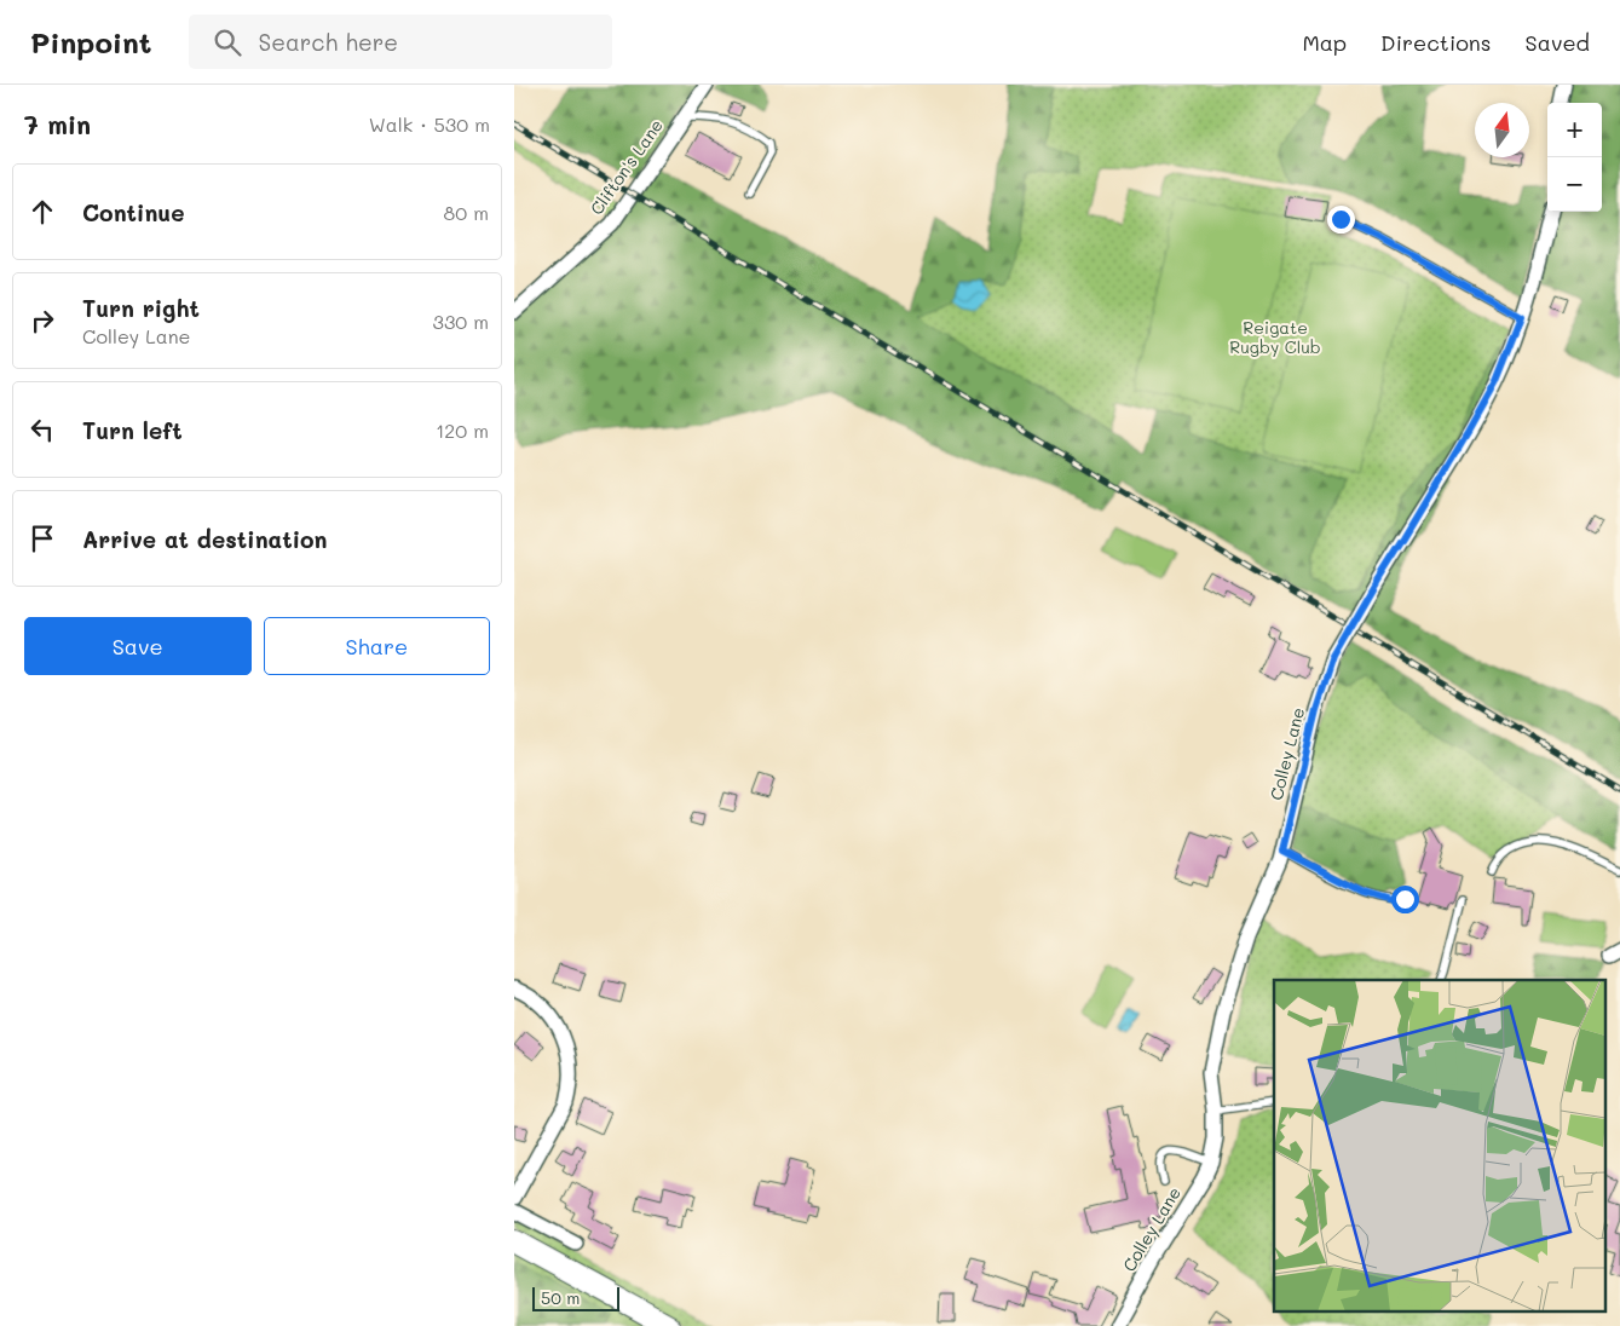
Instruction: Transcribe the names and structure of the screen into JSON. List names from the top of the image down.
{
  "streets": {
    "street": ["Clifton's Lane", "Colley Lane"]
  },
  "parks": ["Reigate Rugby Club"],
  "scale_bar": "50 m",
  "north": "top",
  "page": {
    "header": "Pinpoint",
    "search": "Search here",
    "nav": ["Map", "Directions", "Saved"],
    "heading": ["7 min", "Walk · 530 m"],
    "map_buttons": ["+", "−"],
    "list": [
      ["Continue", "80 m"],
      ["Turn right", "Colley Lane", "330 m"],
      ["Turn left", "120 m"],
      "Arrive at destination"
    ],
    "buttons": ["Save", "Share"],
    "scale": "50 m"
  }
}
